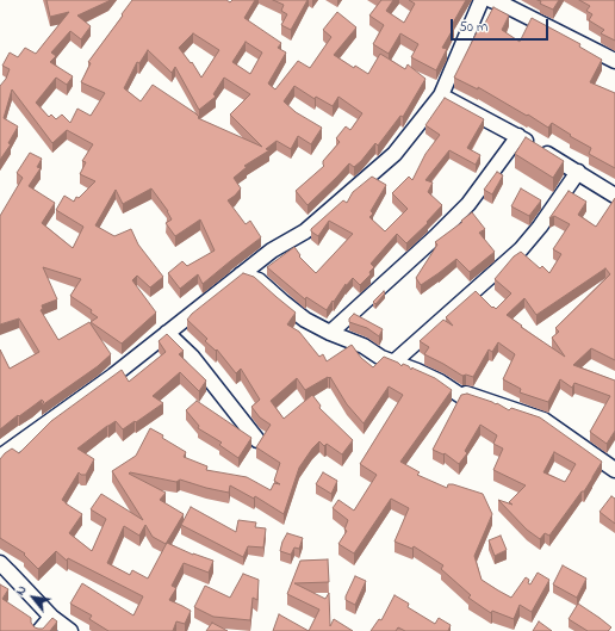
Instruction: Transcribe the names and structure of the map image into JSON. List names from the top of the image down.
{
  "scale_bar": "50 m",
  "north": "top left"
}
